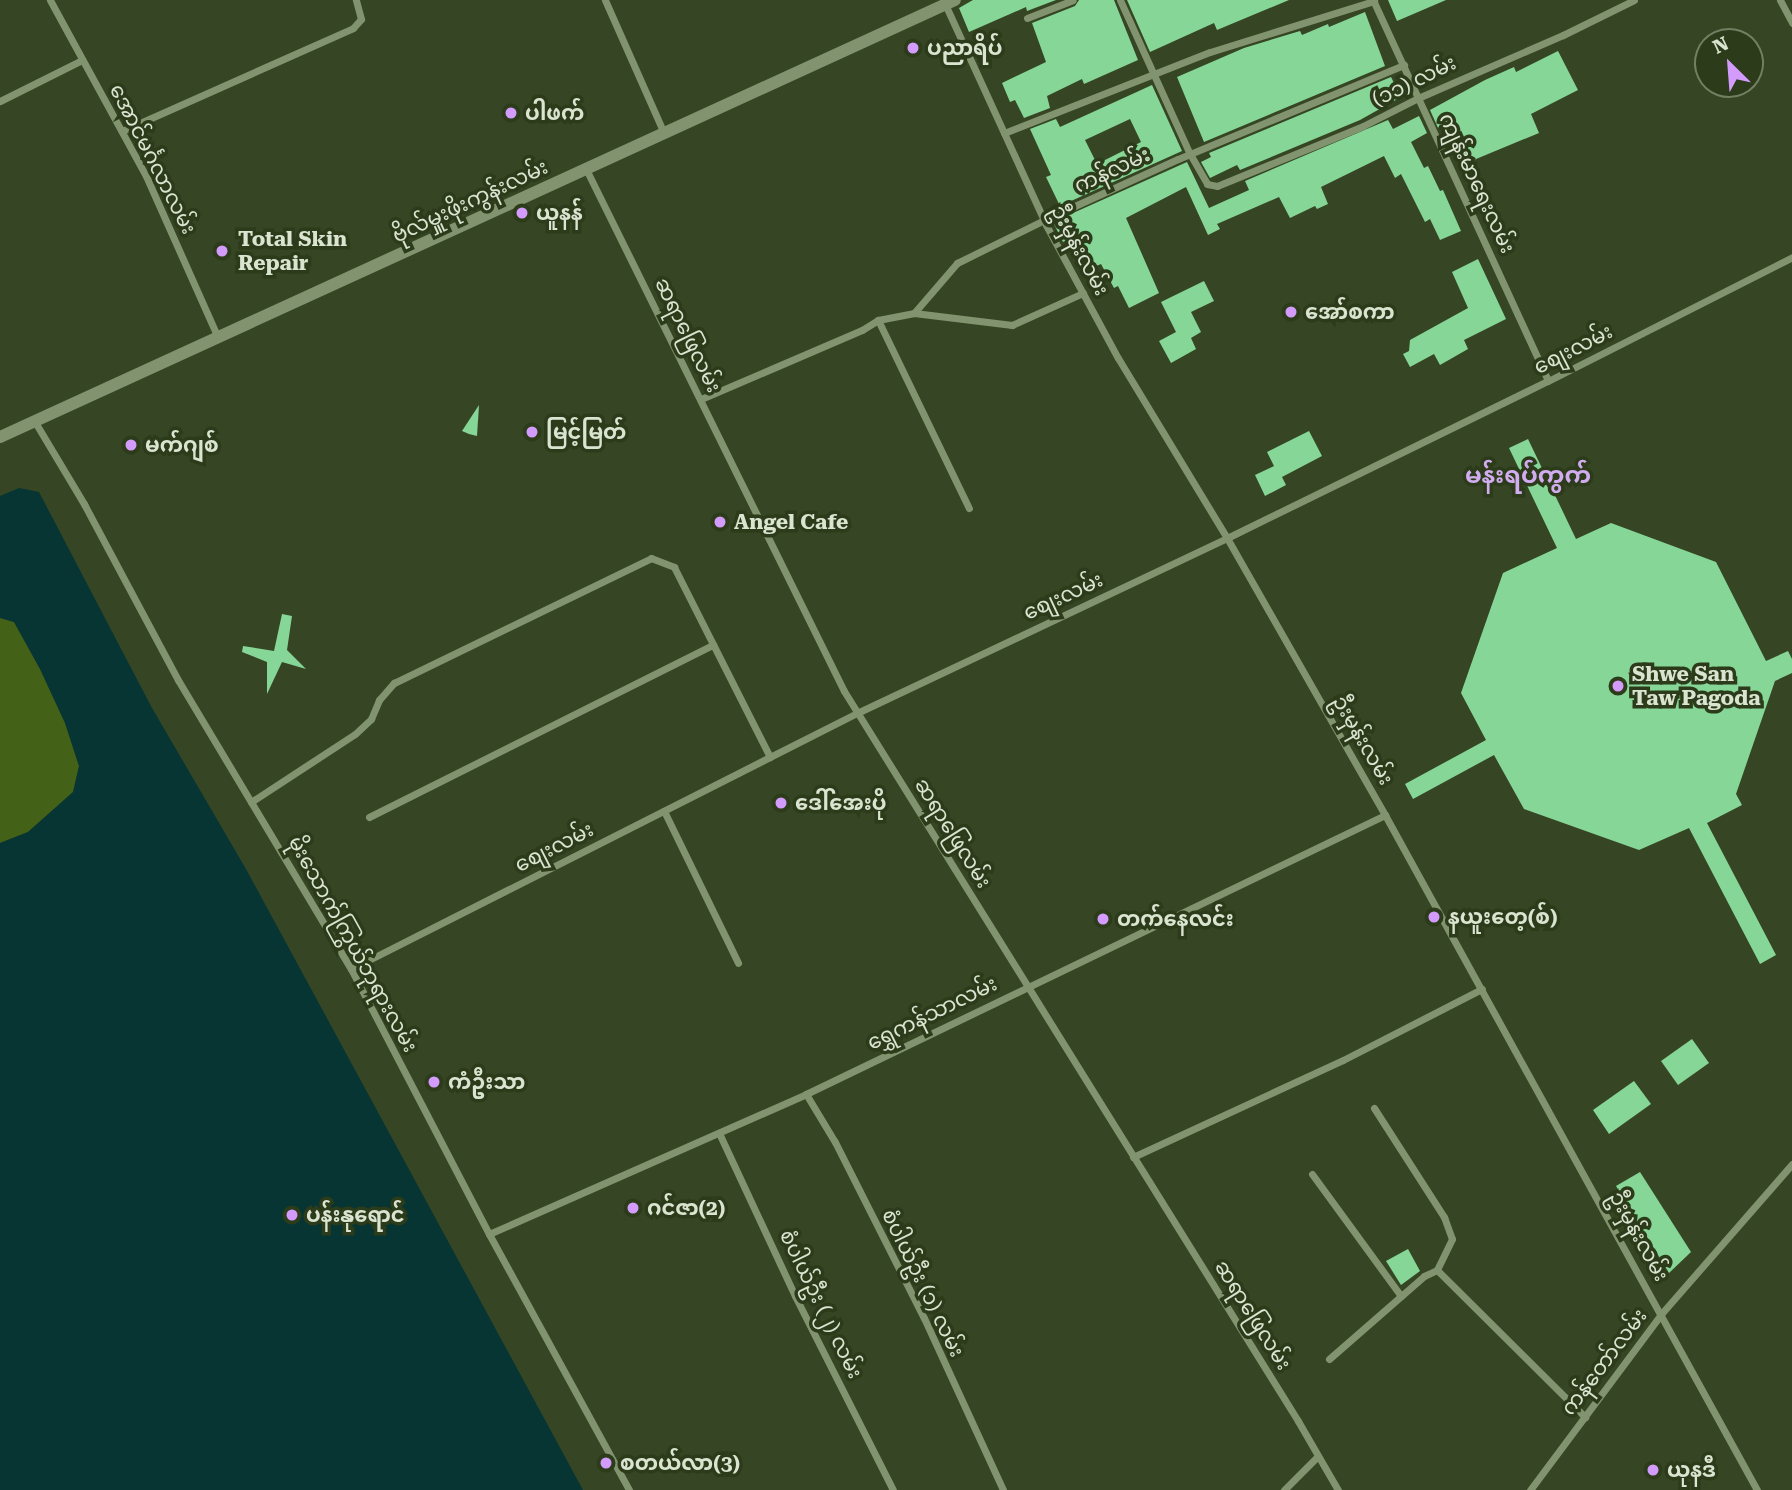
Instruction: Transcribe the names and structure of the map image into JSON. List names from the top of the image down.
{
  "streets": {
    "street": [
      "(၁၁) လမ်း",
      "အောင်မင်္ဂလာလမ်း",
      "ကန်လမ်း",
      "ကျန်းမာရေးလမ်း",
      "ဗိုလ်မှူးဖိုးကွန်းလမ်း",
      "ဦးမှန်းလမ်း",
      "ဆရာဖြေလမ်း",
      "စျေးလမ်း",
      "မိုးသောက်ကြွယ်ဘုရားလမ်း",
      "‌ရွှေကန်သာလမ်း",
      "စံပါယ်ဦး (၁) လမ်း",
      "စံပါယ်ဦး (၂) လမ်း",
      "ကန်တော်လမ်း"
    ]
  },
  "crossings": [
    ["(၁၁) လမ်း", "ကန်လမ်း"],
    ["(၁၁) လမ်း", "ကျန်းမာရေးလမ်း"],
    ["အောင်မင်္ဂလာလမ်း", "ဗိုလ်မှူးဖိုးကွန်းလမ်း"],
    ["ကန်လမ်း", "ကျန်းမာရေးလမ်း"],
    ["ကန်လမ်း", "ဦးမှန်းလမ်း"],
    ["ကျန်းမာရေးလမ်း", "စျေးလမ်း"],
    ["ဗိုလ်မှူးဖိုးကွန်းလမ်း", "ဦးမှန်းလမ်း"],
    ["ဗိုလ်မှူးဖိုးကွန်းလမ်း", "ဆရာဖြေလမ်း"],
    ["ဗိုလ်မှူးဖိုးကွန်းလမ်း", "မိုးသောက်ကြွယ်ဘုရားလမ်း"],
    ["ဦးမှန်းလမ်း", "စျေးလမ်း"],
    ["ဦးမှန်းလမ်း", "‌ရွှေကန်သာလမ်း"],
    ["ဦးမှန်းလမ်း", "ကန်တော်လမ်း"],
    ["ဆရာဖြေလမ်း", "စျေးလမ်း"],
    ["ဆရာဖြေလမ်း", "‌ရွှေကန်သာလမ်း"],
    ["စျေးလမ်း", "မိုးသောက်ကြွယ်ဘုရားလမ်း"],
    ["မိုးသောက်ကြွယ်ဘုရားလမ်း", "‌ရွှေကန်သာလမ်း"],
    ["‌ရွှေကန်သာလမ်း", "စံပါယ်ဦး (၁) လမ်း"],
    ["‌ရွှေကန်သာလမ်း", "စံပါယ်ဦး (၂) လမ်း"]
  ],
  "districts": ["မန်းရပ်ကွက်"],
  "places": [
    "ပညာရိပ်",
    "ပါဖက်",
    "ယူနန်",
    "Total Skin Repair",
    "အော်စကာ",
    "မြင့်မြတ်",
    "မက်ဂျစ်",
    "Angel Cafe",
    "Shwe San Taw Pagoda",
    "ဒေါ်အေးပို",
    "နယူးတေ့(စ်)",
    "တက်နေလင်း",
    "ကံဦးသာ",
    "ဂင်ဇာ(2)",
    "ပန်းနုရောင်",
    "စတယ်လာ(3)",
    "ယုနဒီ"
  ],
  "north": "top left"
}
